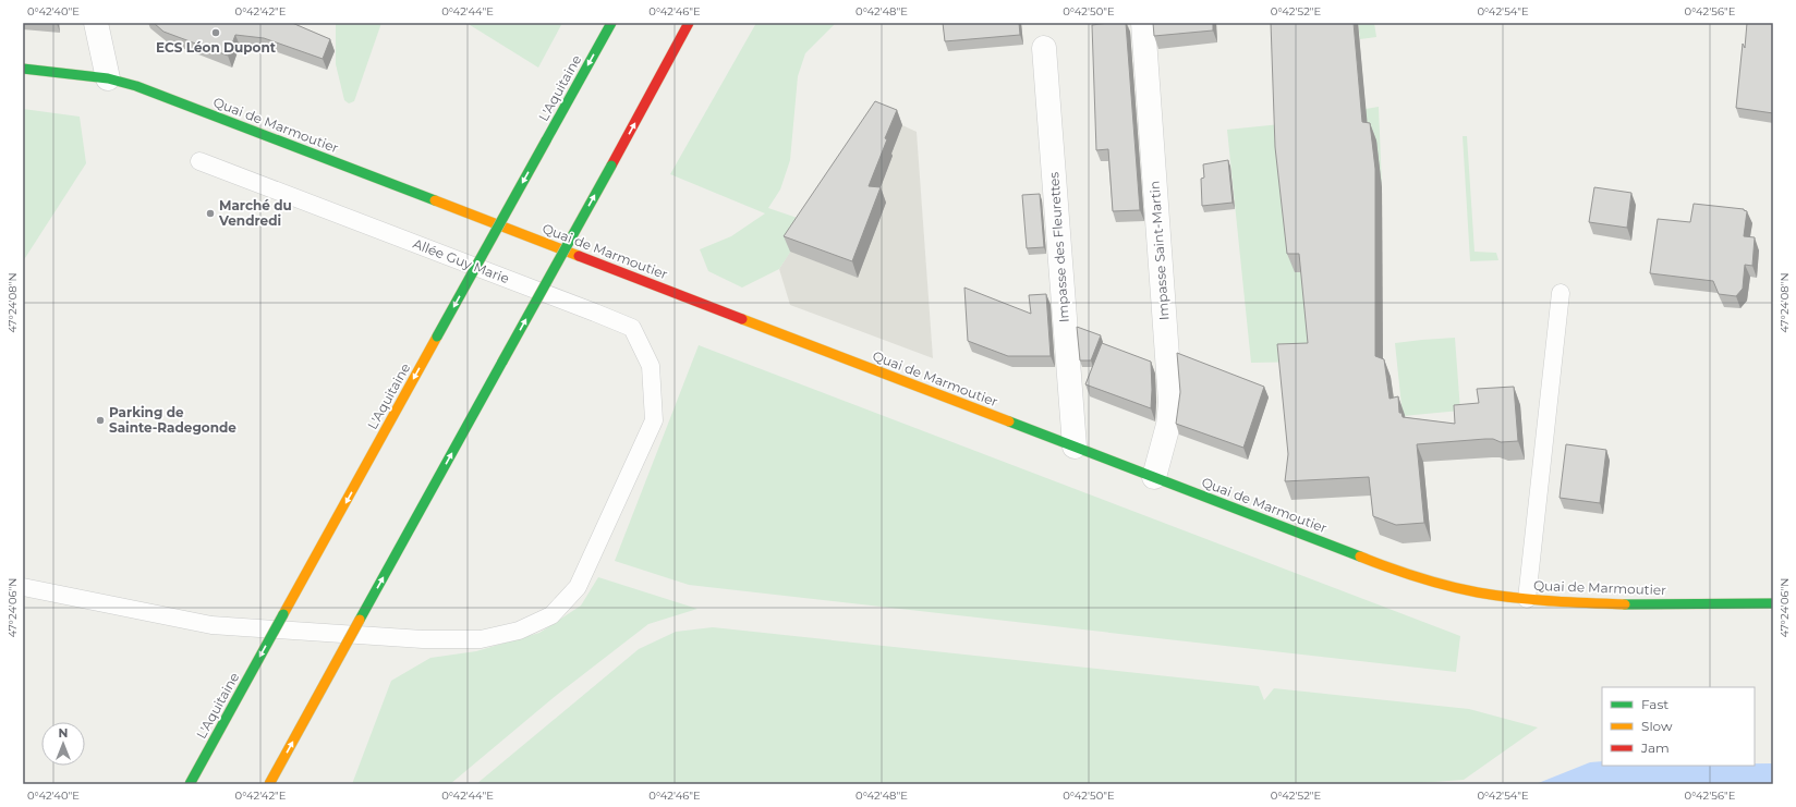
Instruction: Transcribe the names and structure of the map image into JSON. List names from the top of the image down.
{
  "streets": {
    "main road": ["L'Aquitaine", "Quai de Marmoutier"],
    "street": ["Impasse des Fleurettes", "Impasse Saint-Martin"],
    "lane": ["Allée Guy Marie"]
  },
  "crossings": [
    ["Quai de Marmoutier", "Impasse des Fleurettes"],
    ["Quai de Marmoutier", "Impasse Saint-Martin"]
  ],
  "places": ["ECS Léon Dupont", "Marché du Vendredi", "Parking de Sainte-Radegonde"],
  "legend": ["Fast", "Slow", "Jam"],
  "north": "top",
  "coordinates": [
    "0°42'40\"E",
    "0°42'42\"E",
    "0°42'44\"E",
    "0°42'46\"E",
    "0°42'48\"E",
    "0°42'50\"E",
    "0°42'52\"E",
    "0°42'54\"E",
    "0°42'56\"E",
    "47°24'08\"N",
    "47°24'06\"N"
  ]
}
